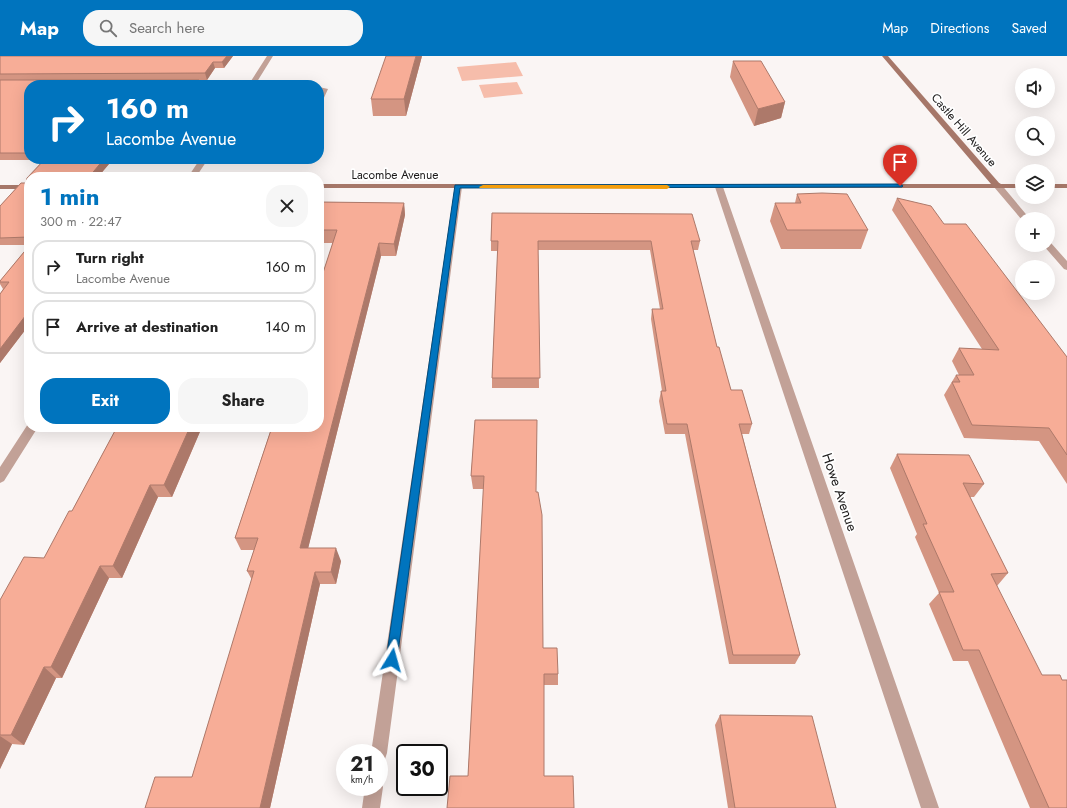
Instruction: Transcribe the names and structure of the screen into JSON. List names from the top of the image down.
{
  "streets": {
    "main road": ["Castle Hill Avenue", "Lacombe Avenue"],
    "street": ["Howe Avenue"]
  },
  "crossings": [
    ["Castle Hill Avenue", "Lacombe Avenue"],
    ["Lacombe Avenue", "Howe Avenue"]
  ],
  "page": {
    "header": "Map",
    "search": "Search here",
    "nav": ["Map", "Directions", "Saved"],
    "map_buttons": ["+", "−"],
    "turn": ["160 m", "Lacombe Avenue"],
    "heading": ["1 min", "300 m · 22:47"],
    "list": [
      {
        "name": "Turn right",
        "note": "Lacombe Avenue",
        "value": "160 m"
      },
      {
        "name": "Arrive at destination",
        "value": "140 m"
      }
    ],
    "buttons": ["Exit", "Share"],
    "speed": "21 km/h",
    "limit": "30"
  }
}
